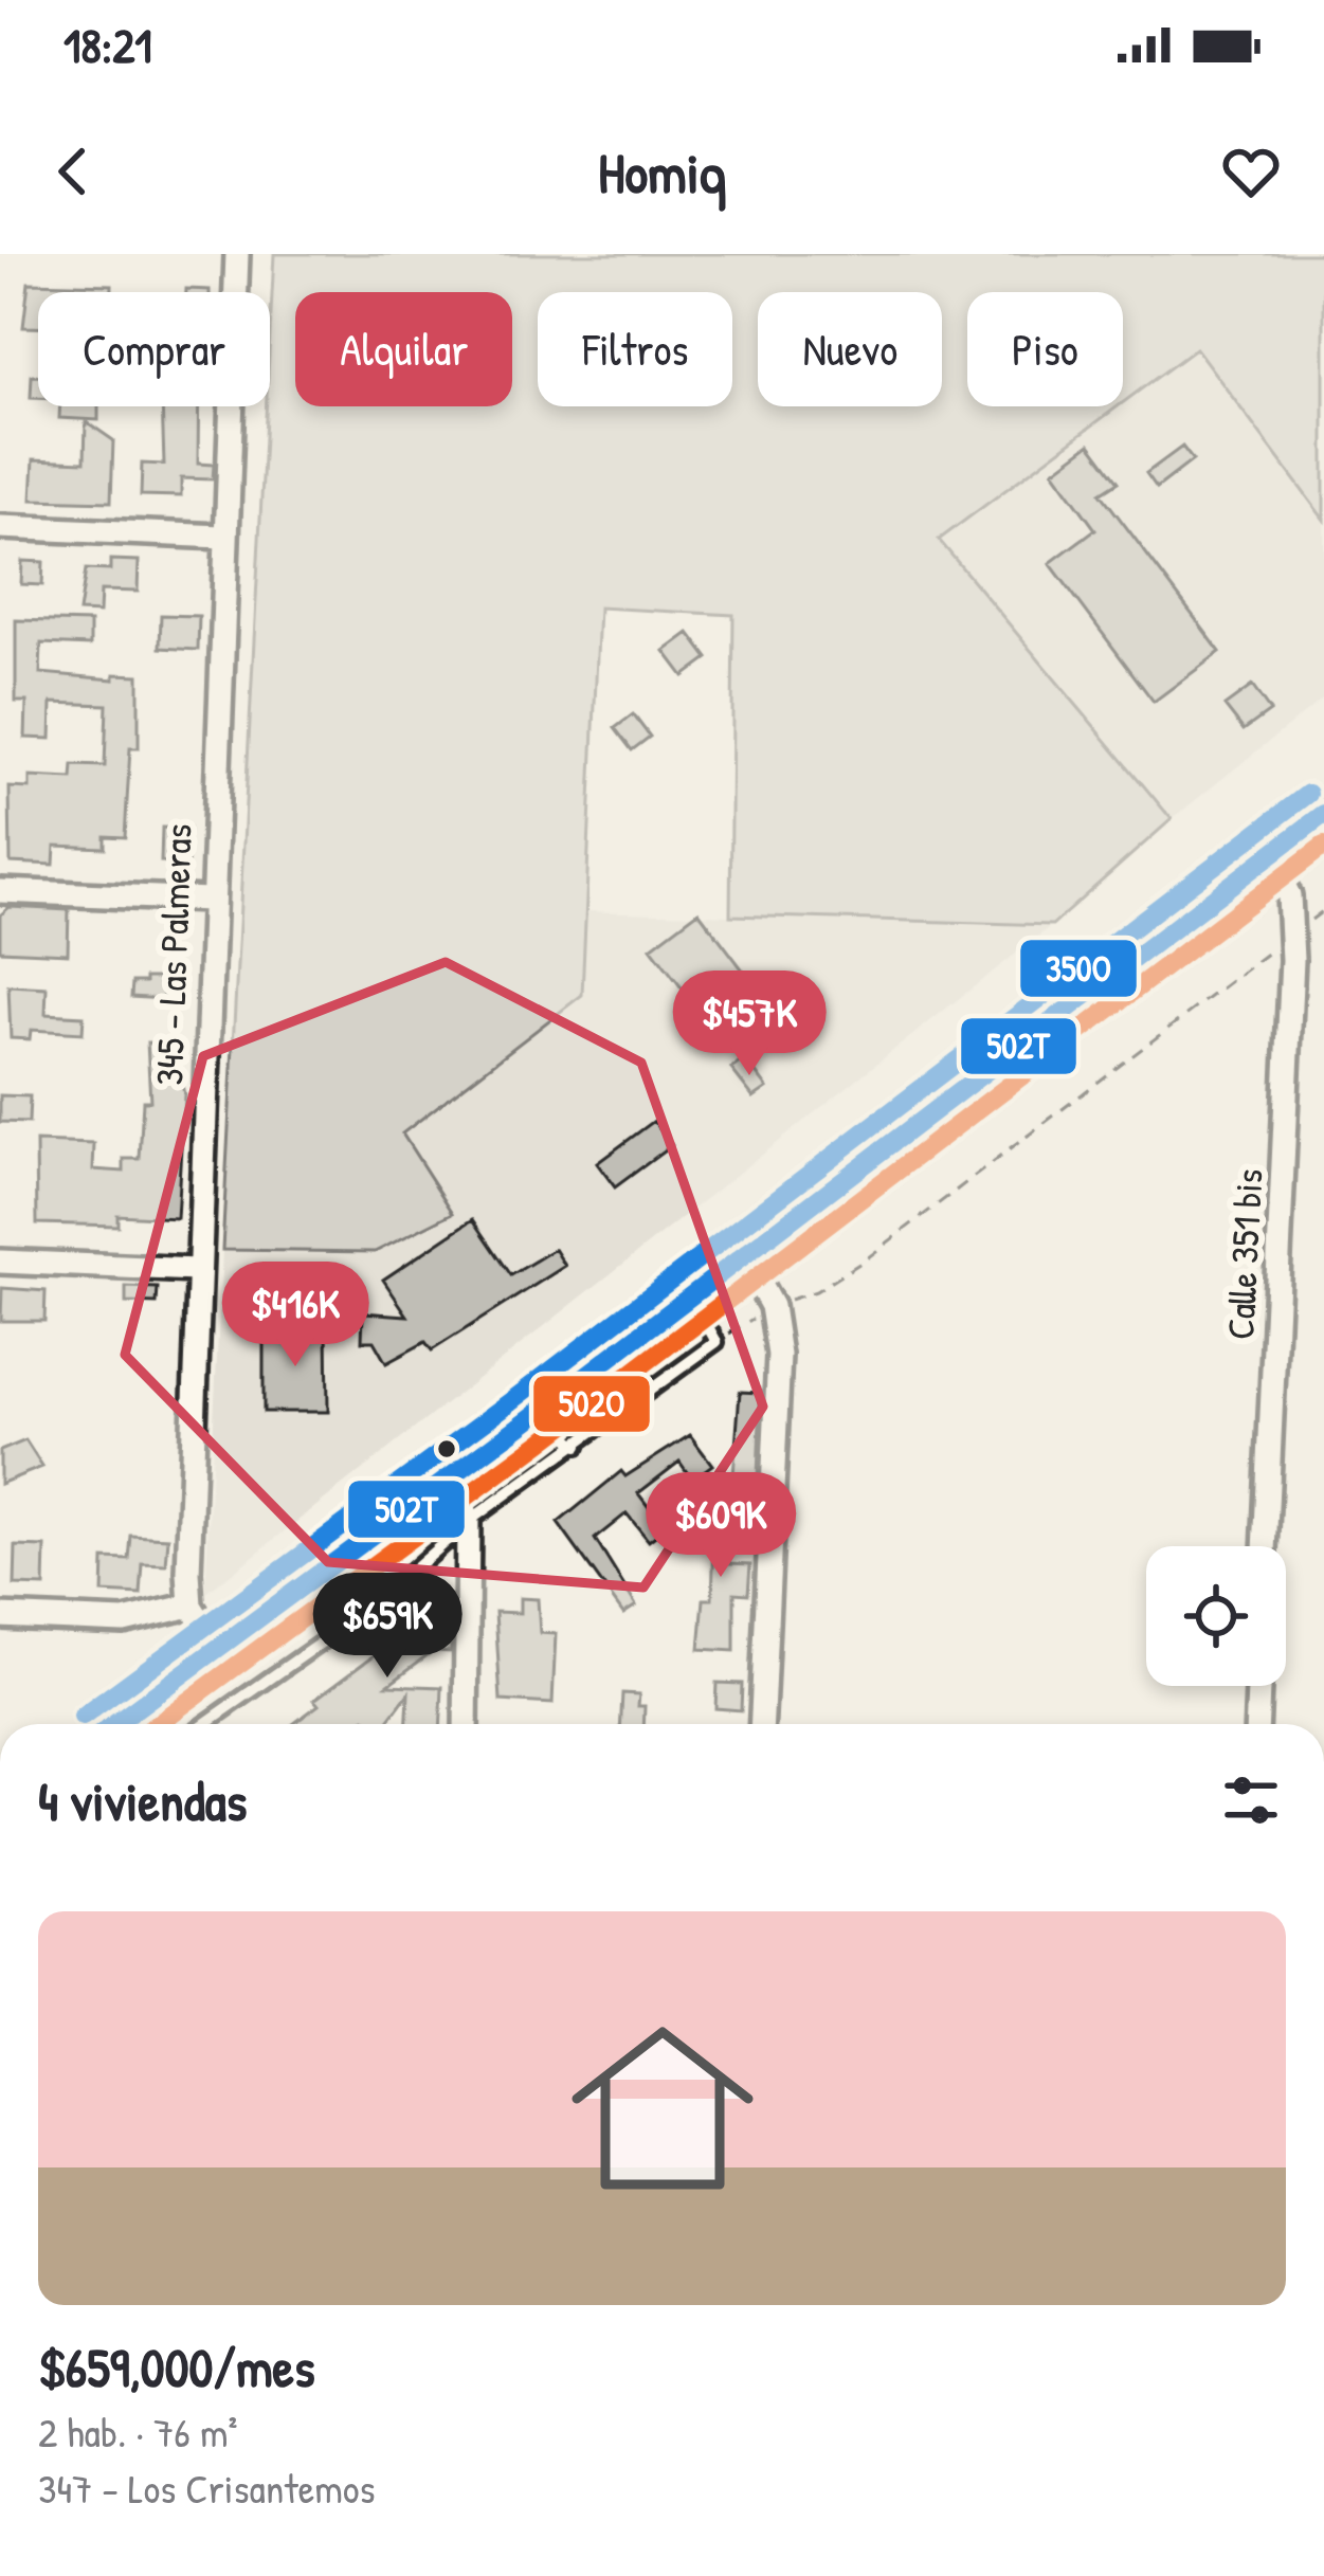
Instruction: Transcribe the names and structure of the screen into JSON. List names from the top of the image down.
{
  "streets": {
    "street": ["345 - Las Palmeras", "Calle 351 bis"]
  },
  "lines": ["transit line 350O", "transit line 502T", "transit line 502O"],
  "page": {
    "status": "18:21",
    "header": "Homiq",
    "chip": [
      "Comprar",
      "Alquilar",
      "Filtros",
      "Nuevo",
      "Piso"
    ],
    "price": [
      "$457K",
      "$416K",
      "$609K",
      "$659K"
    ],
    "heading": "4 viviendas",
    "list": [
      {
        "name": "$659,000/mes",
        "note": "2 hab. · 76 m² · 347 - Los Crisantemos"
      }
    ]
  }
}
